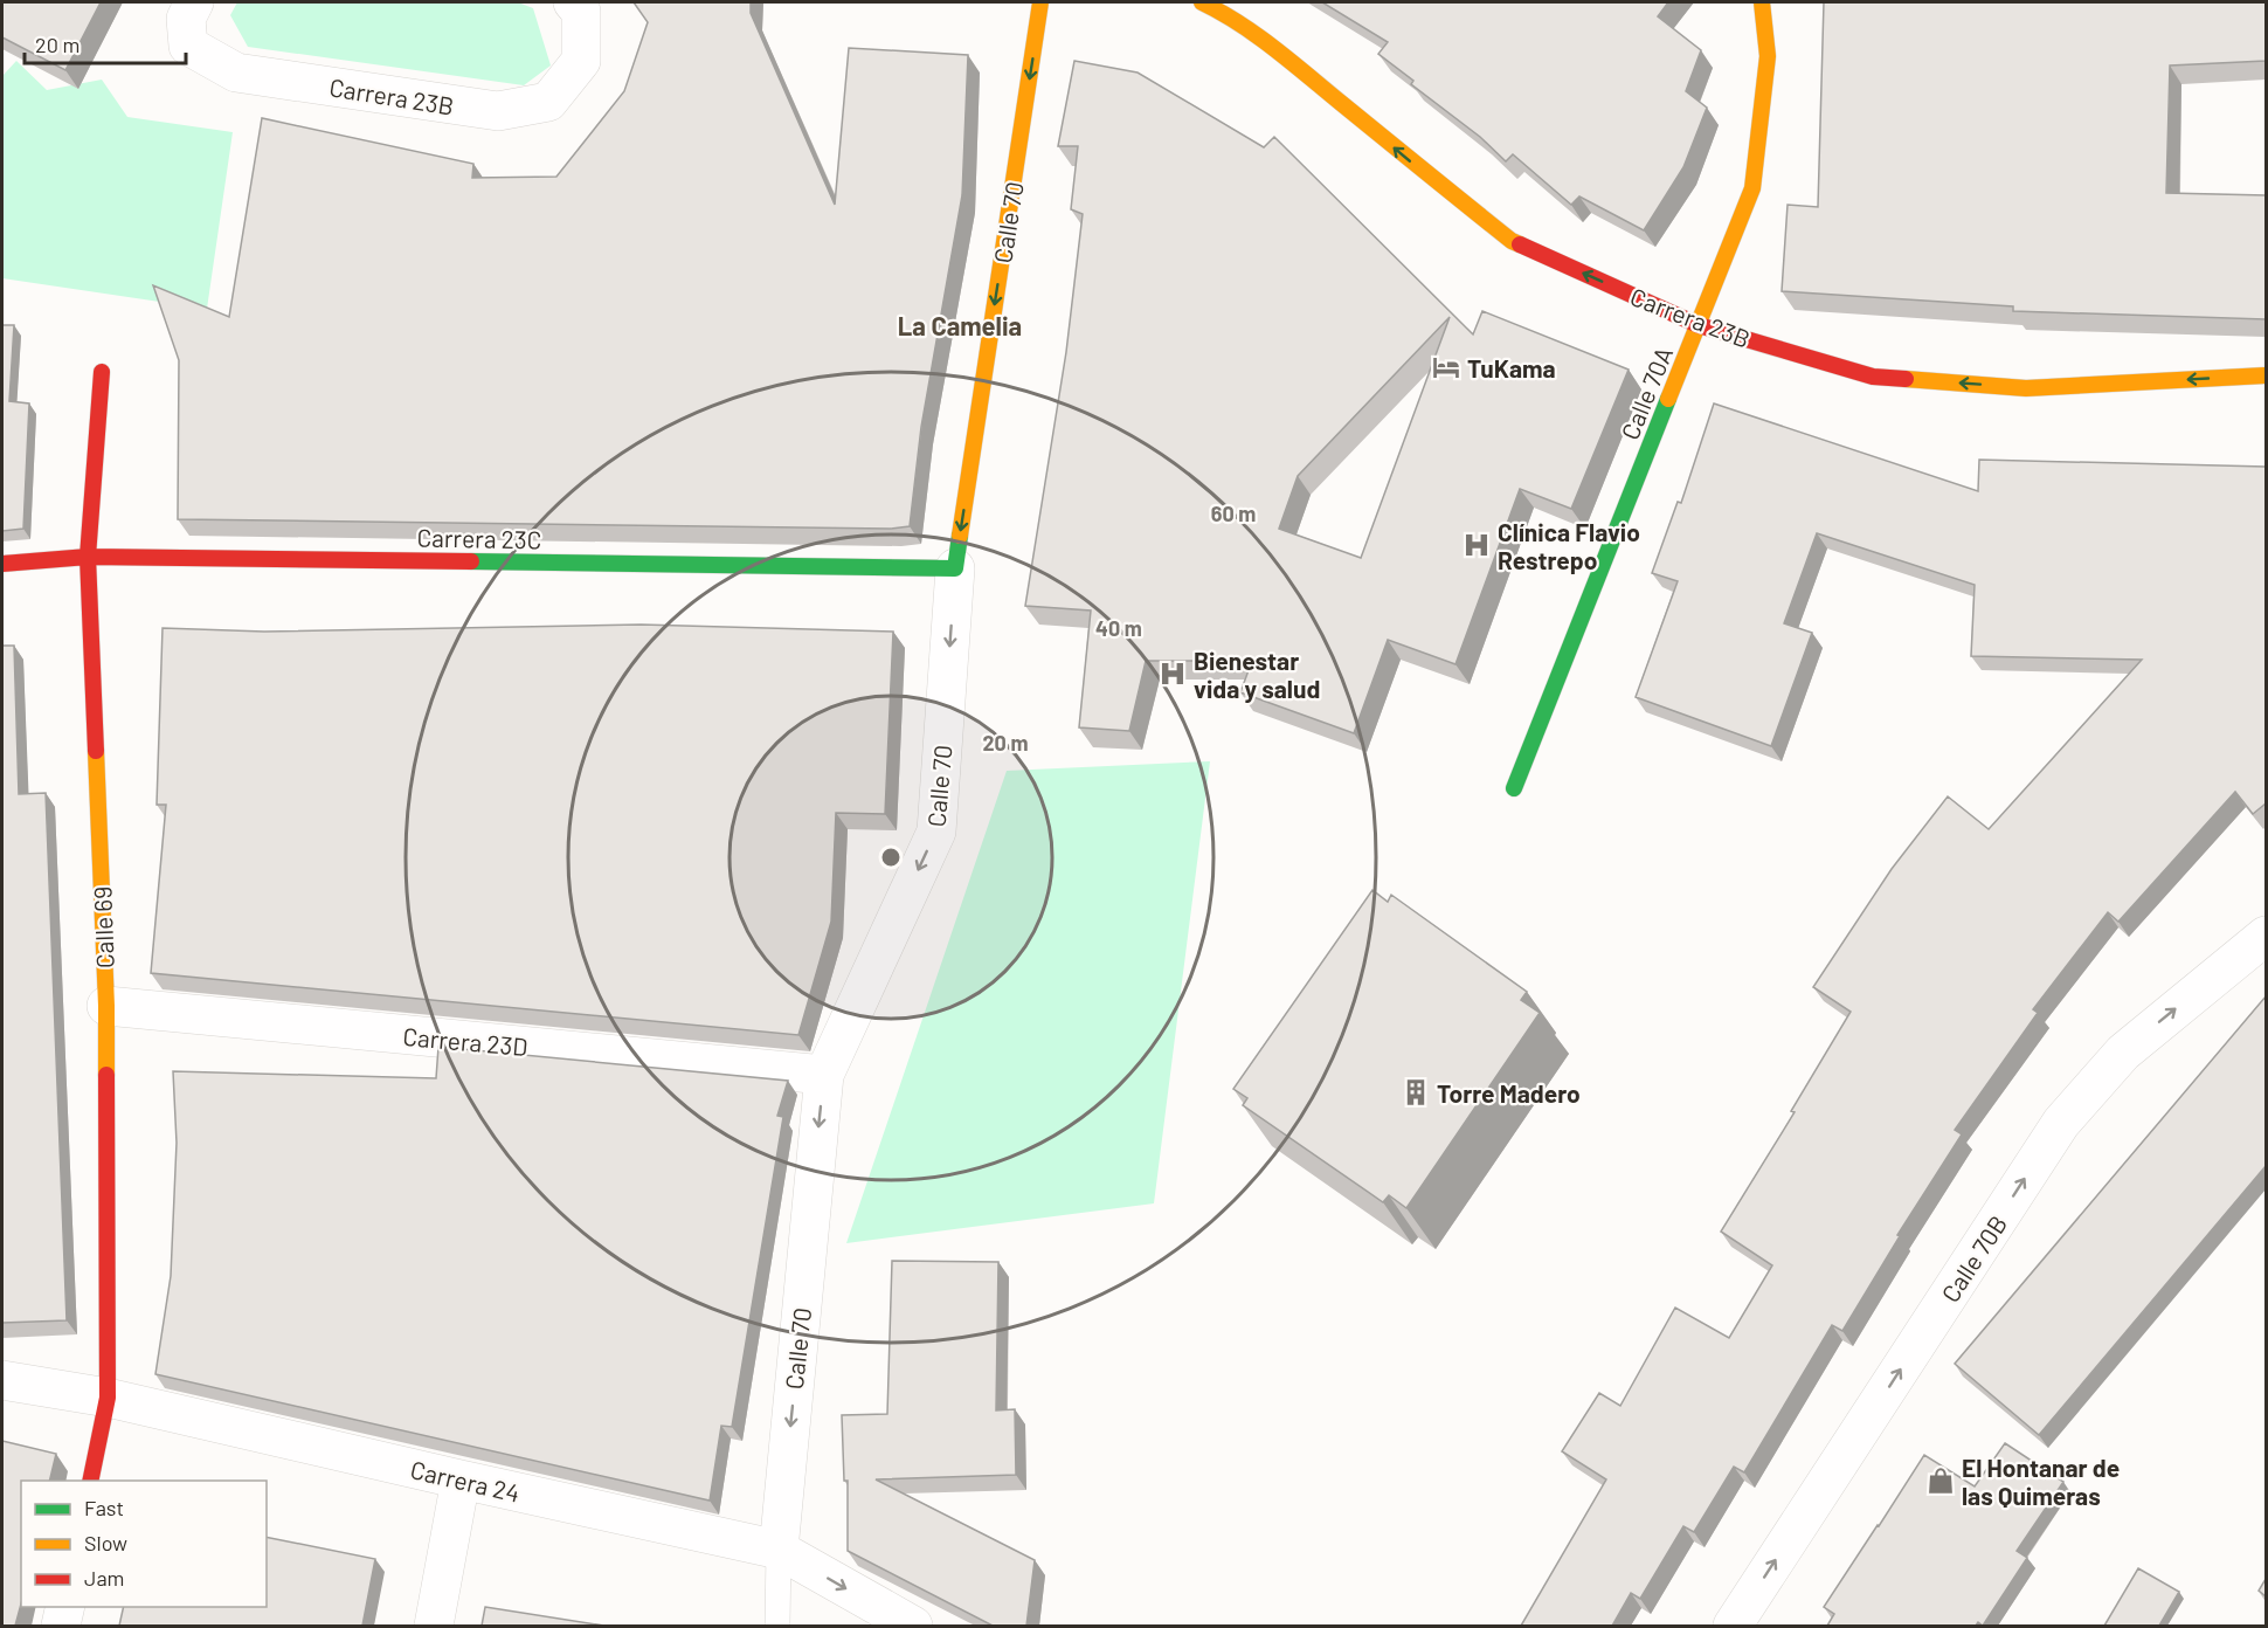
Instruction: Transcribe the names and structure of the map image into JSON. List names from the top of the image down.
{
  "streets": {
    "street": [
      "Carrera 23B",
      "Calle 70",
      "Calle 70A",
      "Carrera 23C",
      "Calle 69",
      "Carrera 23D",
      "Calle 70B",
      "Carrera 24"
    ]
  },
  "crossings": [
    ["Carrera 23B", "Calle 70A"],
    ["Calle 70", "Carrera 23C"],
    ["Calle 70", "Carrera 23D"],
    ["Calle 70", "Carrera 24"],
    ["Carrera 23C", "Calle 69"],
    ["Calle 69", "Carrera 23D"],
    ["Calle 69", "Carrera 24"]
  ],
  "one_way": ["Carrera 23B", "Calle 70", "Calle 70B"],
  "districts": ["La Camelia"],
  "places": {
    "hotel": ["TuKama"],
    "hospital": ["Clínica Flavio Restrepo", "Bienestar vida y salud"],
    "building": ["Torre Madero"],
    "shop": ["El Hontanar de las Quimeras"]
  },
  "legend": ["Fast", "Slow", "Jam"],
  "scale_bar": "20 m",
  "rings": ["60 m", "40 m", "20 m"]
}
